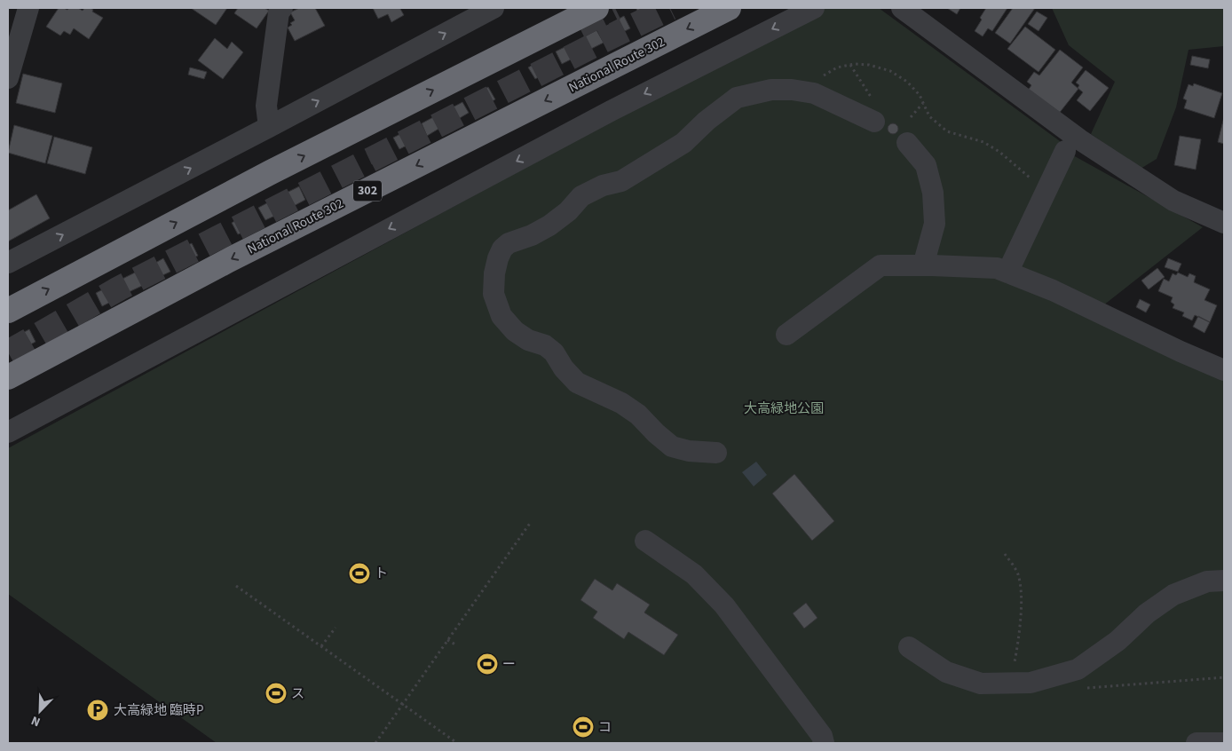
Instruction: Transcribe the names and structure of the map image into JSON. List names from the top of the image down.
{
  "streets": {
    "highway": ["National Route 302", "302"]
  },
  "parks": ["大高緑地公園"],
  "places": {
    "sports": [
      "ト",
      "ー",
      "ス",
      "コ"
    ],
    "parking": ["大高緑地 臨時P"]
  },
  "north": "bottom left"
}
